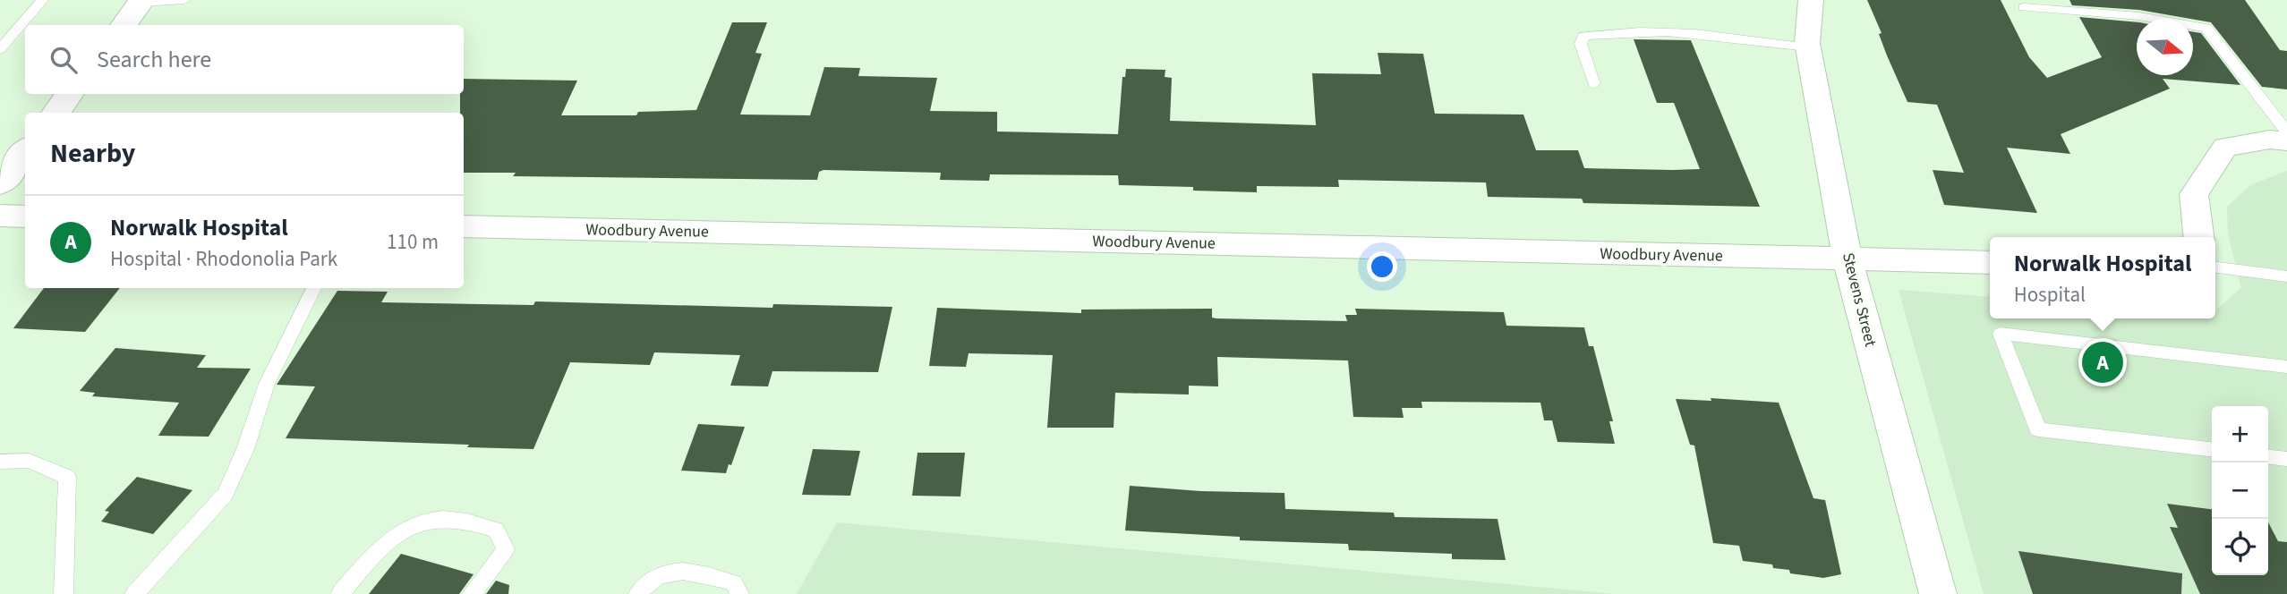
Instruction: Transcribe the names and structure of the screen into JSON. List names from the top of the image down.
{
  "streets": {
    "street": ["Woodbury Avenue", "Stevens Street"]
  },
  "crossings": [
    ["Woodbury Avenue", "Stevens Street"]
  ],
  "north": "right",
  "page": {
    "search": "Search here",
    "heading": "Nearby",
    "list": [
      {
        "mark": "A",
        "name": "Norwalk Hospital",
        "note": "Hospital · Rhodonolia Park",
        "value": "110 m"
      }
    ],
    "popup": ["Norwalk Hospital", "Hospital"],
    "pins": "A",
    "map_buttons": ["+", "−"]
  }
}
